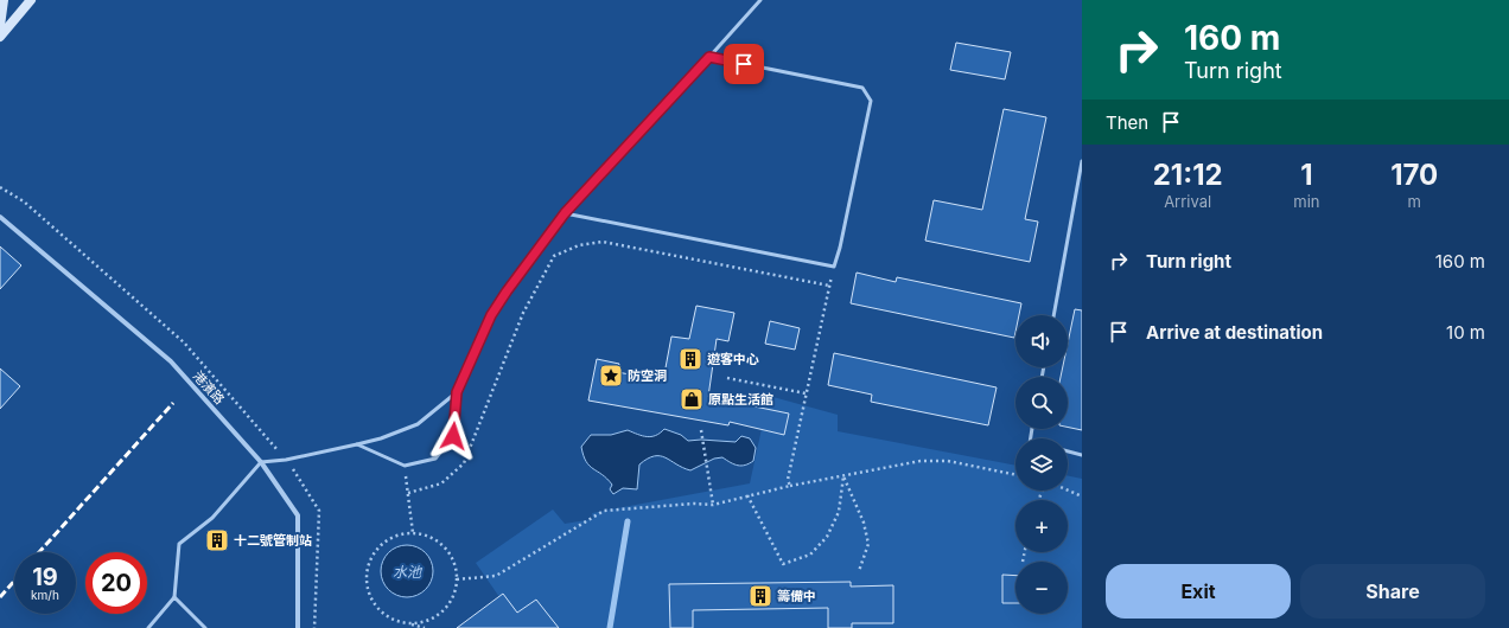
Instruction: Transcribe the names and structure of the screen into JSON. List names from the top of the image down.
{
  "streets": {
    "street": ["港濱路"]
  },
  "water": ["水池"],
  "places": {
    "building": ["遊客中心", "十二號管制站", "籌備中"],
    "place": ["防空洞"],
    "shop": ["原點生活館"]
  },
  "page": {
    "turn": ["160 m", "Turn right"],
    "then": "Then",
    "eta": [
      "21:12",
      "Arrival",
      "1",
      "min",
      "170",
      "m"
    ],
    "list": [
      {
        "name": "Turn right",
        "value": "160 m"
      },
      {
        "name": "Arrive at destination",
        "value": "10 m"
      }
    ],
    "map_buttons": ["+", "−"],
    "speed": "19 km/h",
    "limit": "20",
    "buttons": ["Exit", "Share"]
  }
}
